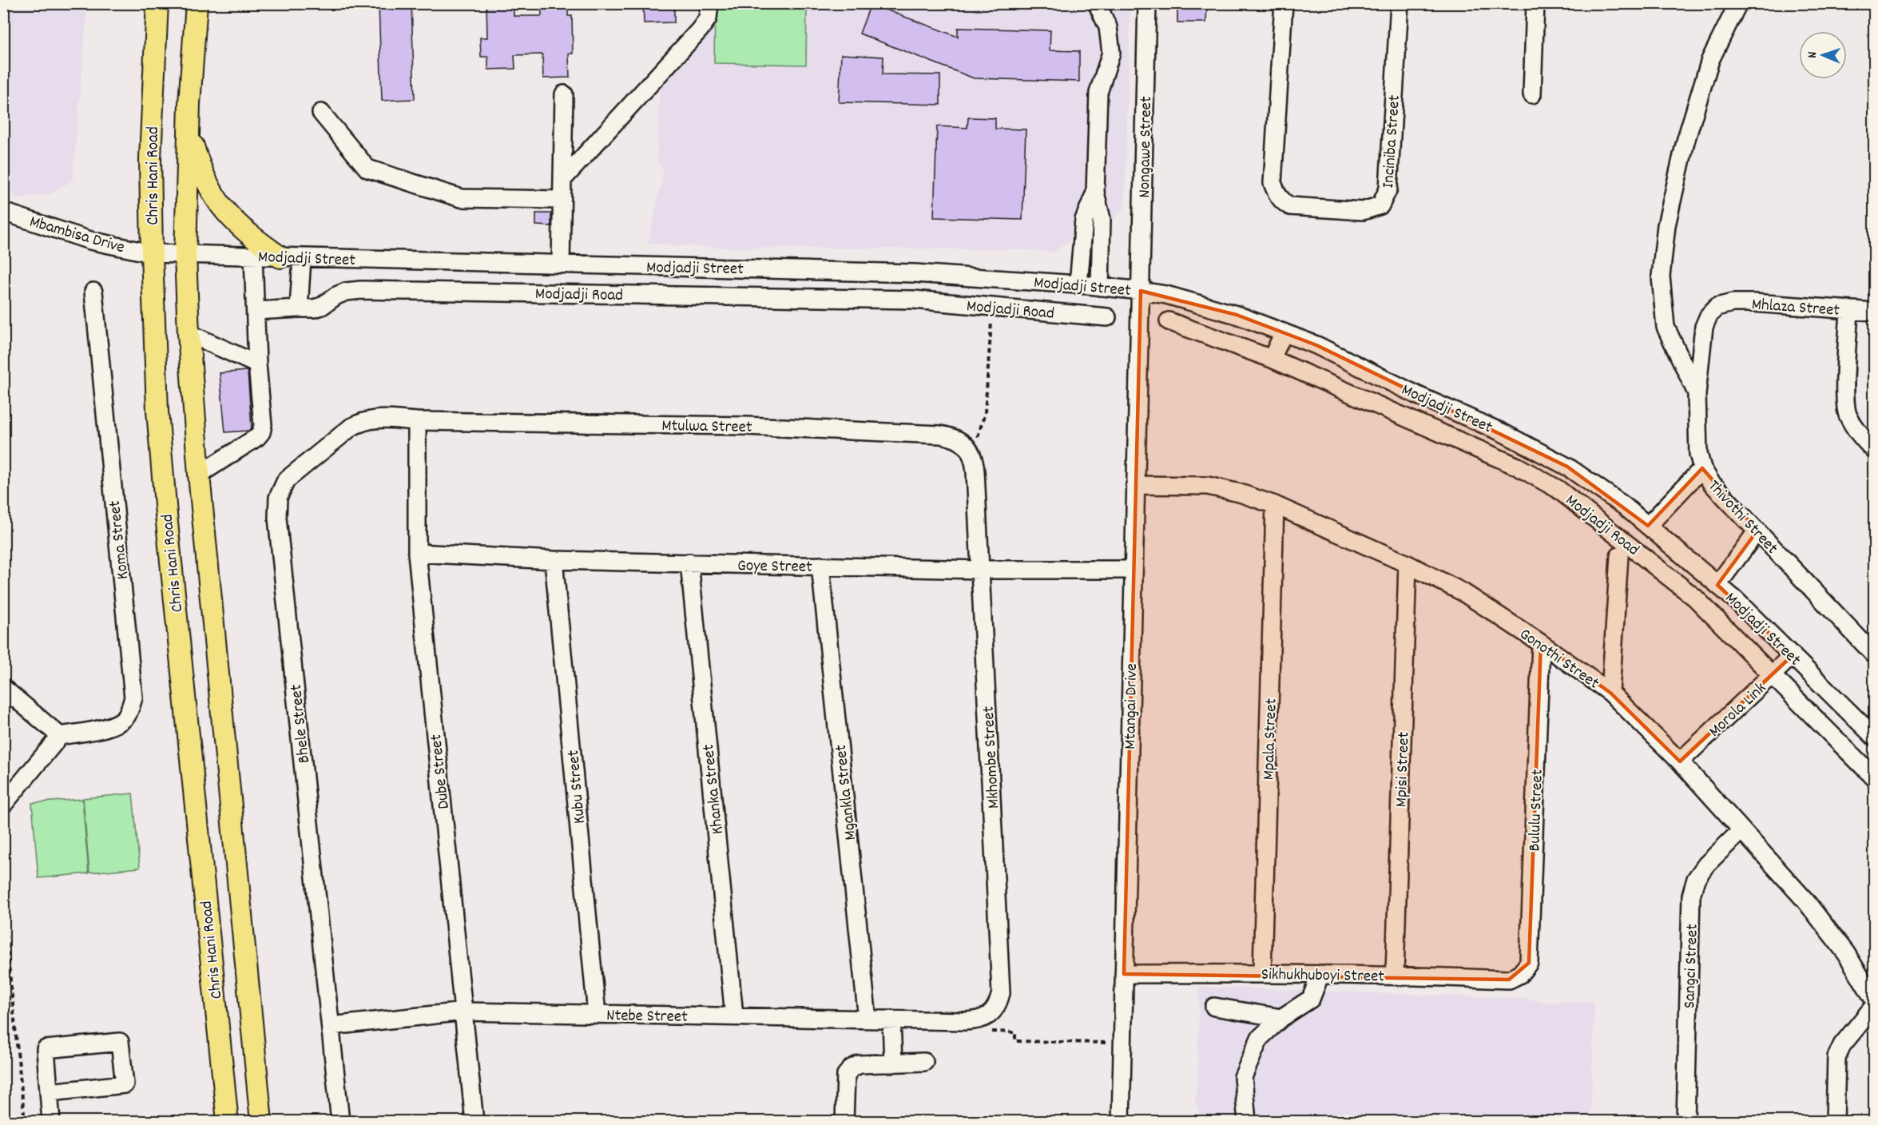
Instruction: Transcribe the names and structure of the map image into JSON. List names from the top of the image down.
{
  "streets": {
    "main road": ["Chris Hani Road"],
    "street": [
      "Inciniba Street",
      "Nongawe Street",
      "Mbambisa Drive",
      "Modjadji Street",
      "Modjadji Road",
      "Mhlaza Street",
      "Mtulwa Street",
      "Thivothi Street",
      "Koma Street",
      "Goye Street",
      "Gonothi Street",
      "Mtangai Drive",
      "Morola Link",
      "Bhele Street",
      "Mpala Street",
      "Mkhombe Street",
      "Mpisi Street",
      "Dube Street",
      "Kubu Street",
      "Khanka Street",
      "Mgankla Street",
      "Bululu Street",
      "Sangci Street",
      "Sikhukhuboyi Street",
      "Ntebe Street"
    ]
  },
  "crossings": [
    ["Nongawe Street", "Modjadji Street"],
    ["Nongawe Street", "Mtangai Drive"],
    ["Chris Hani Road", "Mbambisa Drive"],
    ["Chris Hani Road", "Modjadji Street"],
    ["Mbambisa Drive", "Modjadji Street"],
    ["Modjadji Street", "Mtangai Drive"],
    ["Modjadji Street", "Morola Link"],
    ["Modjadji Road", "Morola Link"],
    ["Mhlaza Street", "Thivothi Street"],
    ["Mtulwa Street", "Bhele Street"],
    ["Mtulwa Street", "Mkhombe Street"],
    ["Mtulwa Street", "Dube Street"],
    ["Goye Street", "Mtangai Drive"],
    ["Goye Street", "Mkhombe Street"],
    ["Goye Street", "Dube Street"],
    ["Goye Street", "Kubu Street"],
    ["Goye Street", "Khanka Street"],
    ["Goye Street", "Mgankla Street"],
    ["Gonothi Street", "Mtangai Drive"],
    ["Gonothi Street", "Morola Link"],
    ["Gonothi Street", "Mpala Street"],
    ["Gonothi Street", "Mpisi Street"],
    ["Gonothi Street", "Bululu Street"],
    ["Gonothi Street", "Sangci Street"],
    ["Mtangai Drive", "Sikhukhuboyi Street"],
    ["Bhele Street", "Dube Street"],
    ["Bhele Street", "Ntebe Street"],
    ["Mpala Street", "Sikhukhuboyi Street"],
    ["Mkhombe Street", "Ntebe Street"],
    ["Mpisi Street", "Sikhukhuboyi Street"],
    ["Dube Street", "Ntebe Street"],
    ["Kubu Street", "Ntebe Street"],
    ["Khanka Street", "Ntebe Street"],
    ["Mgankla Street", "Ntebe Street"],
    ["Bululu Street", "Sikhukhuboyi Street"]
  ],
  "north": "left"
}
